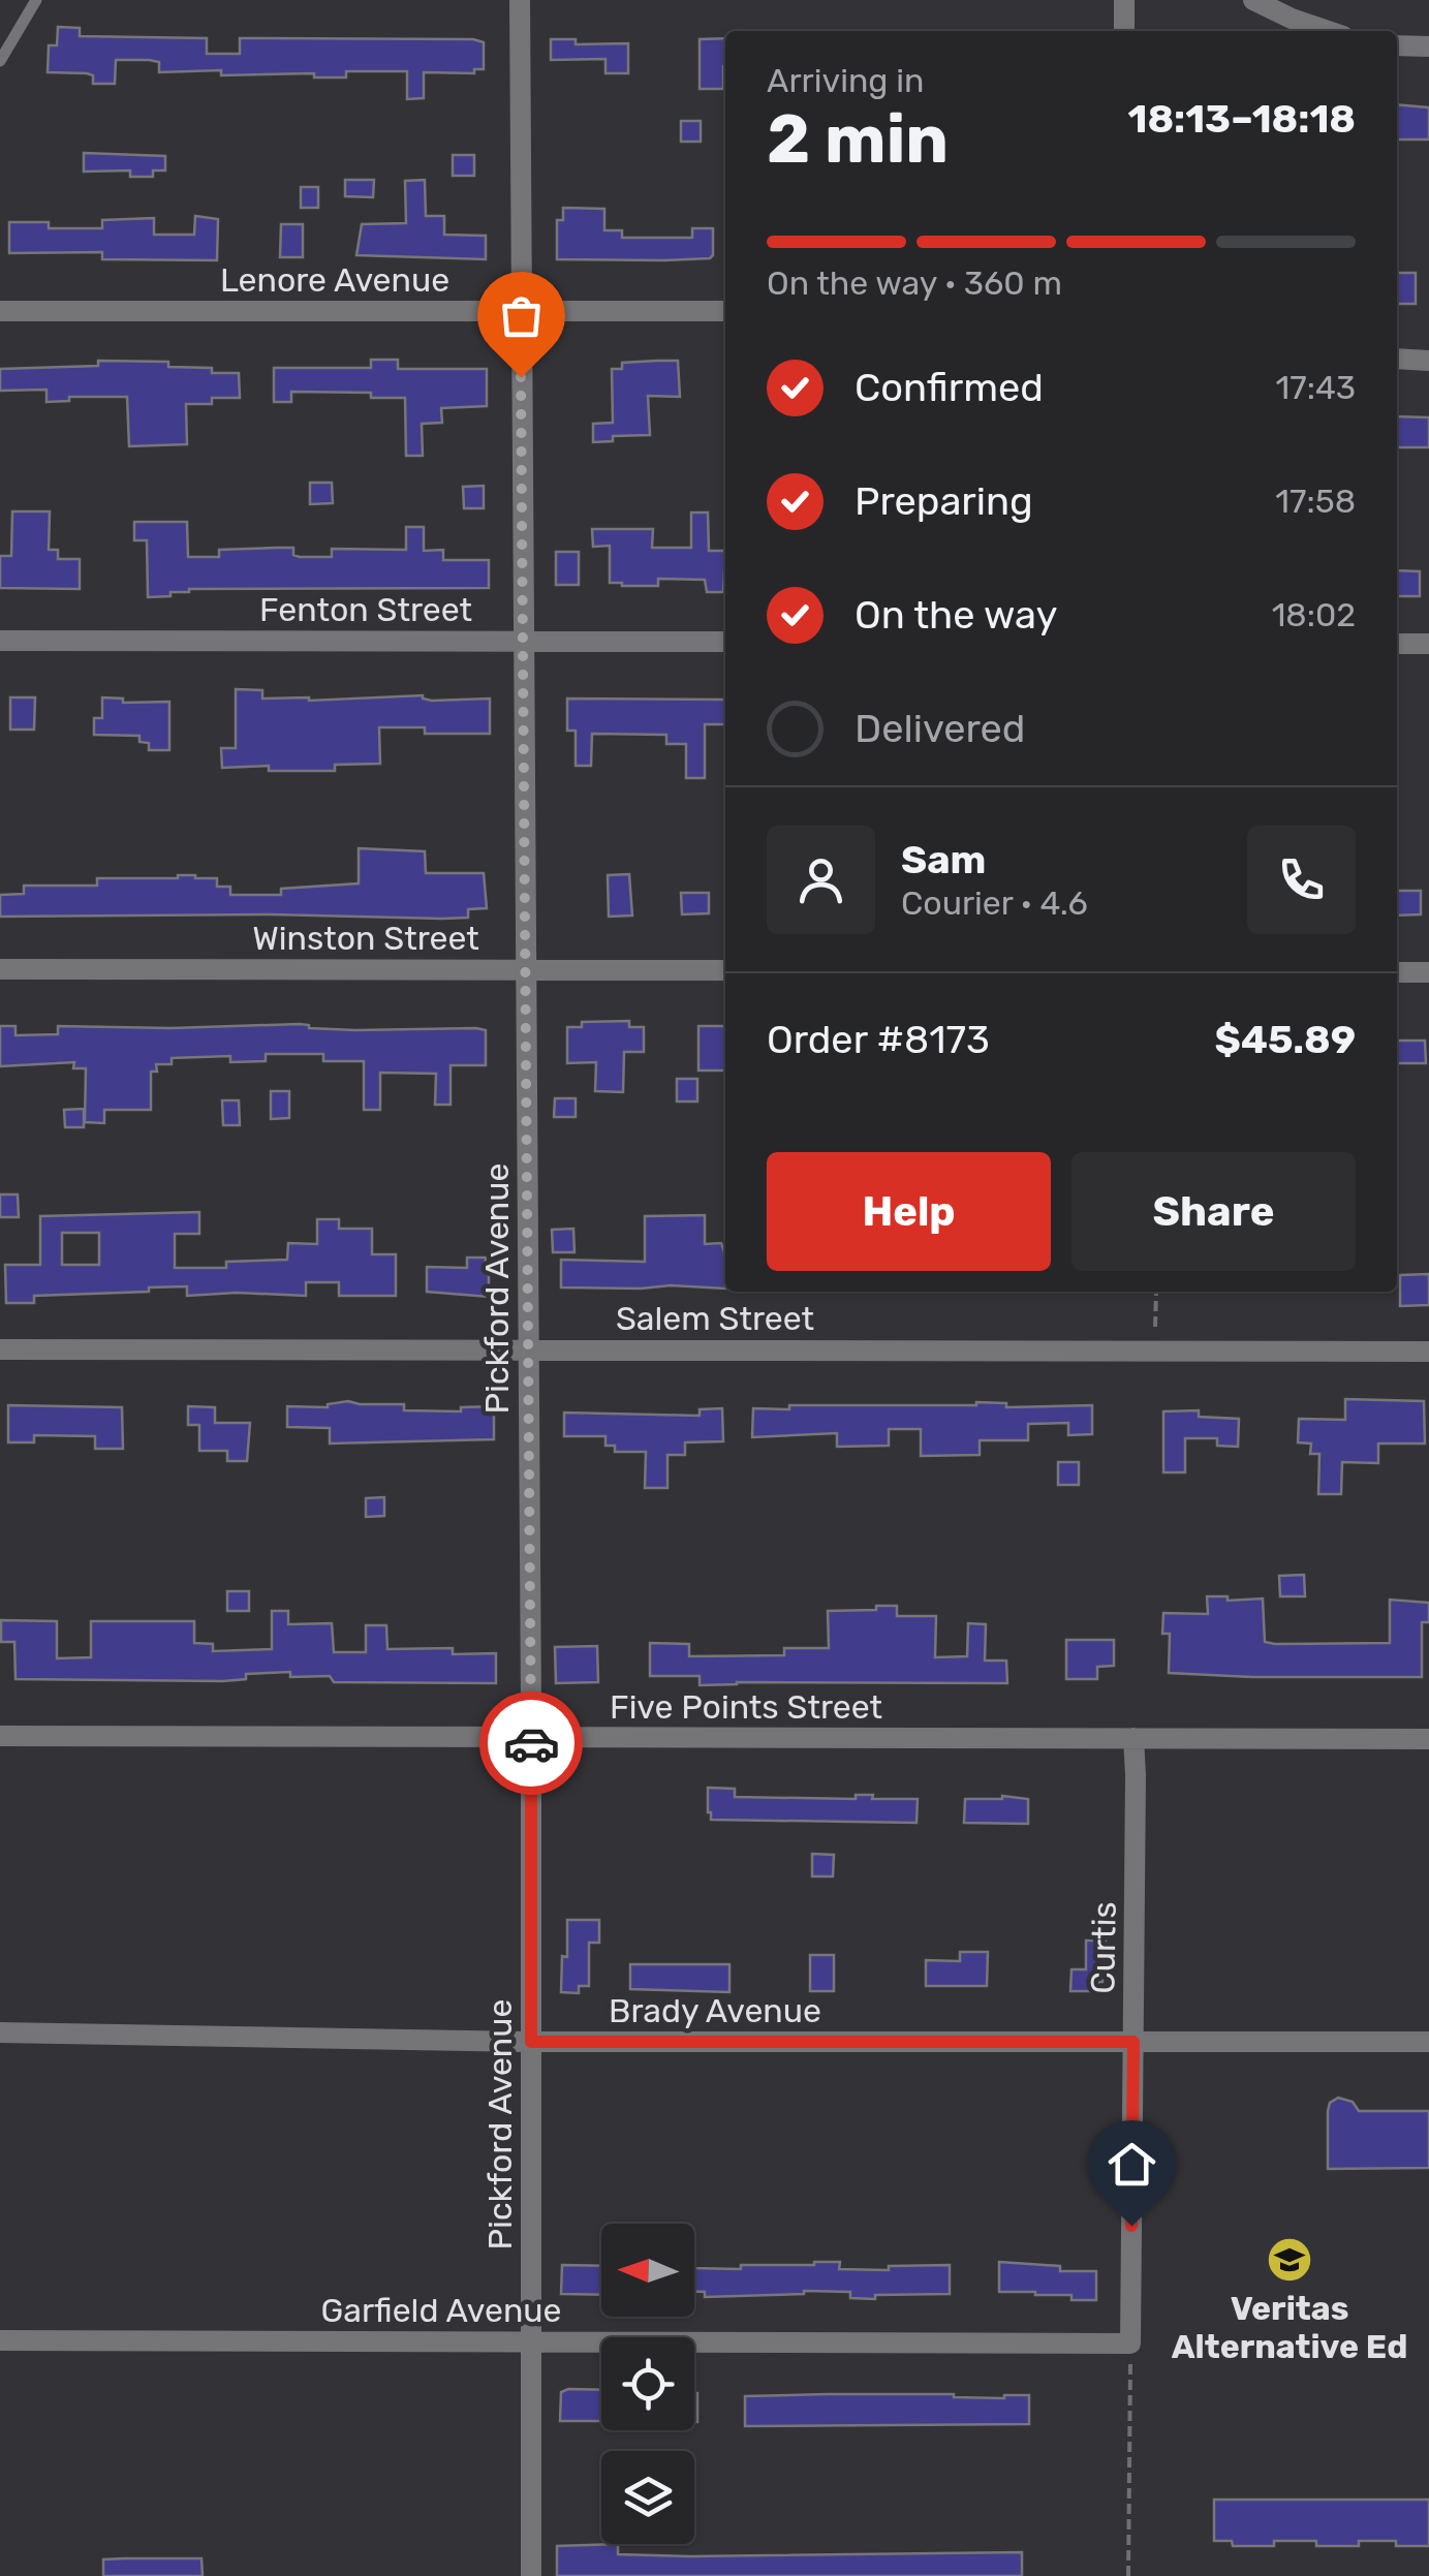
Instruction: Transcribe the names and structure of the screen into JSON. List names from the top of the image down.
{
  "streets": {
    "street": [
      "Lenore Avenue",
      "Fenton Street",
      "Winston Street",
      "Pickford Avenue",
      "Salem Street",
      "Five Points Street",
      "Curtis",
      "Brady Avenue",
      "Garfield Avenue"
    ]
  },
  "crossings": [
    ["Lenore Avenue", "Pickford Avenue"],
    ["Fenton Street", "Pickford Avenue"],
    ["Winston Street", "Pickford Avenue"],
    ["Pickford Avenue", "Salem Street"],
    ["Pickford Avenue", "Five Points Street"],
    ["Pickford Avenue", "Brady Avenue"],
    ["Pickford Avenue", "Garfield Avenue"],
    ["Five Points Street", "Curtis"],
    ["Curtis", "Brady Avenue"],
    ["Curtis", "Garfield Avenue"]
  ],
  "places": {
    "school or university": ["Veritas Alternative Ed"]
  },
  "north": "left",
  "page": {
    "heading": ["2 min", "Arriving in", "18:13–18:18"],
    "panel": [
      "Sam",
      "Courier · 4.6",
      "Order #8173",
      "$45.89"
    ],
    "bar": "On the way · 360 m",
    "list": [
      ["Confirmed", "17:43"],
      ["Preparing", "17:58"],
      ["On the way", "18:02"],
      "Delivered"
    ],
    "buttons": ["Help", "Share"]
  }
}
